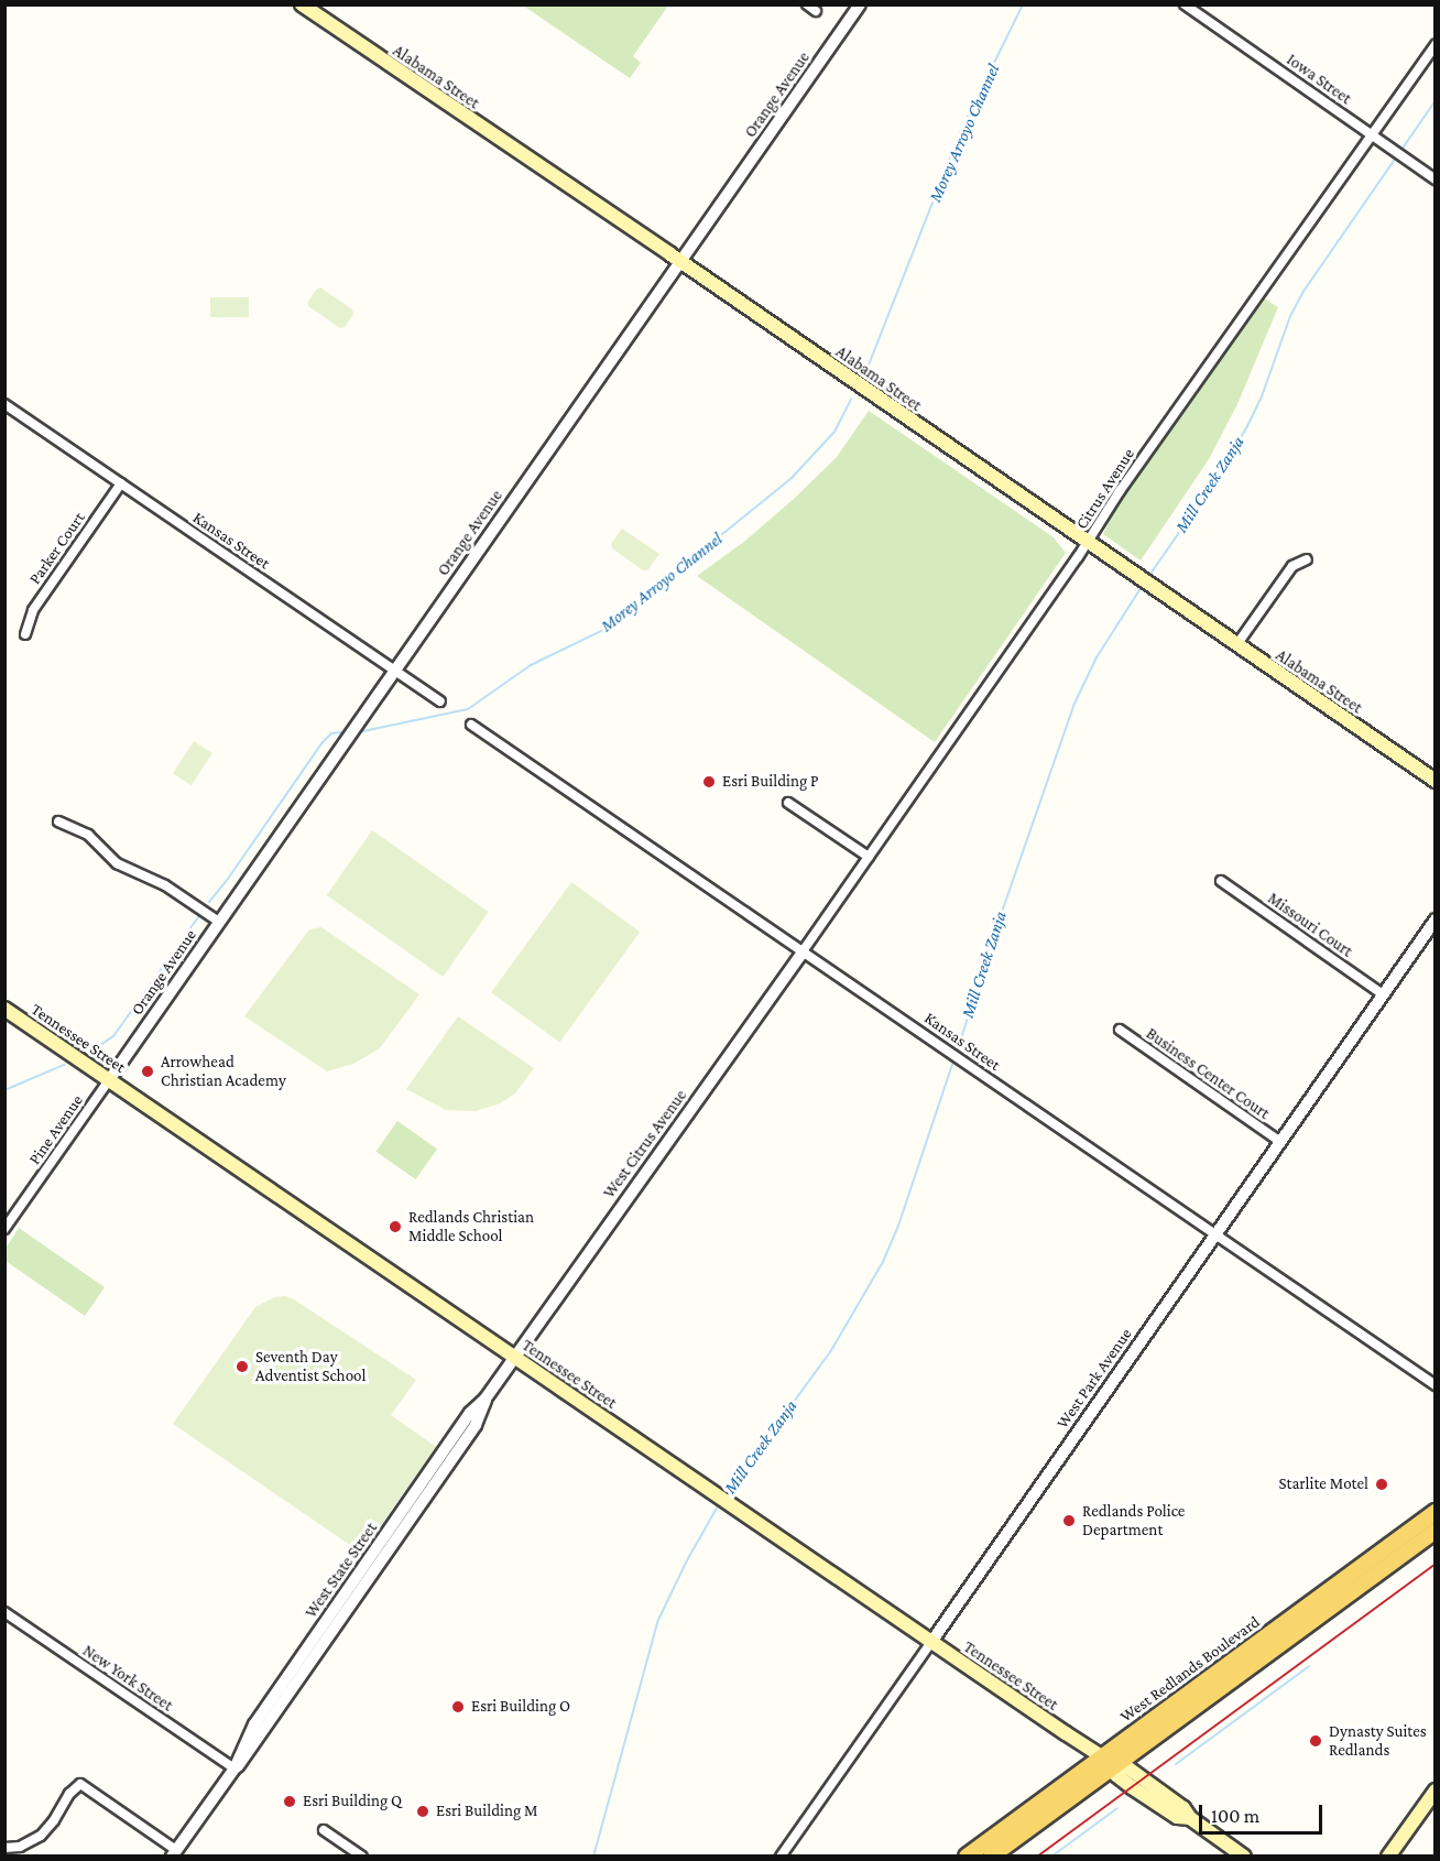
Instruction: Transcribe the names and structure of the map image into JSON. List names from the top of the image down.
{
  "streets": {
    "main road": ["Alabama Street", "Tennessee Street", "West Redlands Boulevard"],
    "street": [
      "Iowa Street",
      "Orange Avenue",
      "Citrus Avenue",
      "Kansas Street",
      "Parker Court",
      "Missouri Court",
      "Business Center Court",
      "Pine Avenue",
      "West Citrus Avenue",
      "West Park Avenue",
      "West State Street",
      "New York Street"
    ]
  },
  "crossings": [
    ["Alabama Street", "Orange Avenue"],
    ["Alabama Street", "Citrus Avenue"],
    ["Iowa Street", "Citrus Avenue"],
    ["Orange Avenue", "Kansas Street"],
    ["Orange Avenue", "Tennessee Street"],
    ["Orange Avenue", "Pine Avenue"],
    ["Citrus Avenue", "Kansas Street"],
    ["Citrus Avenue", "West Citrus Avenue"],
    ["Kansas Street", "Parker Court"],
    ["Kansas Street", "West Citrus Avenue"],
    ["Kansas Street", "West Park Avenue"],
    ["Missouri Court", "West Park Avenue"],
    ["Tennessee Street", "Pine Avenue"],
    ["Tennessee Street", "West Citrus Avenue"],
    ["Tennessee Street", "West Park Avenue"],
    ["Tennessee Street", "West State Street"],
    ["Tennessee Street", "West Redlands Boulevard"],
    ["Business Center Court", "West Park Avenue"],
    ["West Citrus Avenue", "West State Street"],
    ["West State Street", "New York Street"]
  ],
  "water": ["Morey Arroyo Channel", "Mill Creek Zanja"],
  "places": [
    "Esri Building P",
    "Arrowhead Christian Academy",
    "Redlands Christian Middle School",
    "Seventh Day Adventist School",
    "Starlite Motel",
    "Redlands Police Department",
    "Esri Building O",
    "Dynasty Suites Redlands",
    "Esri Building Q",
    "Esri Building M"
  ],
  "scale_bar": "100 m"
}
